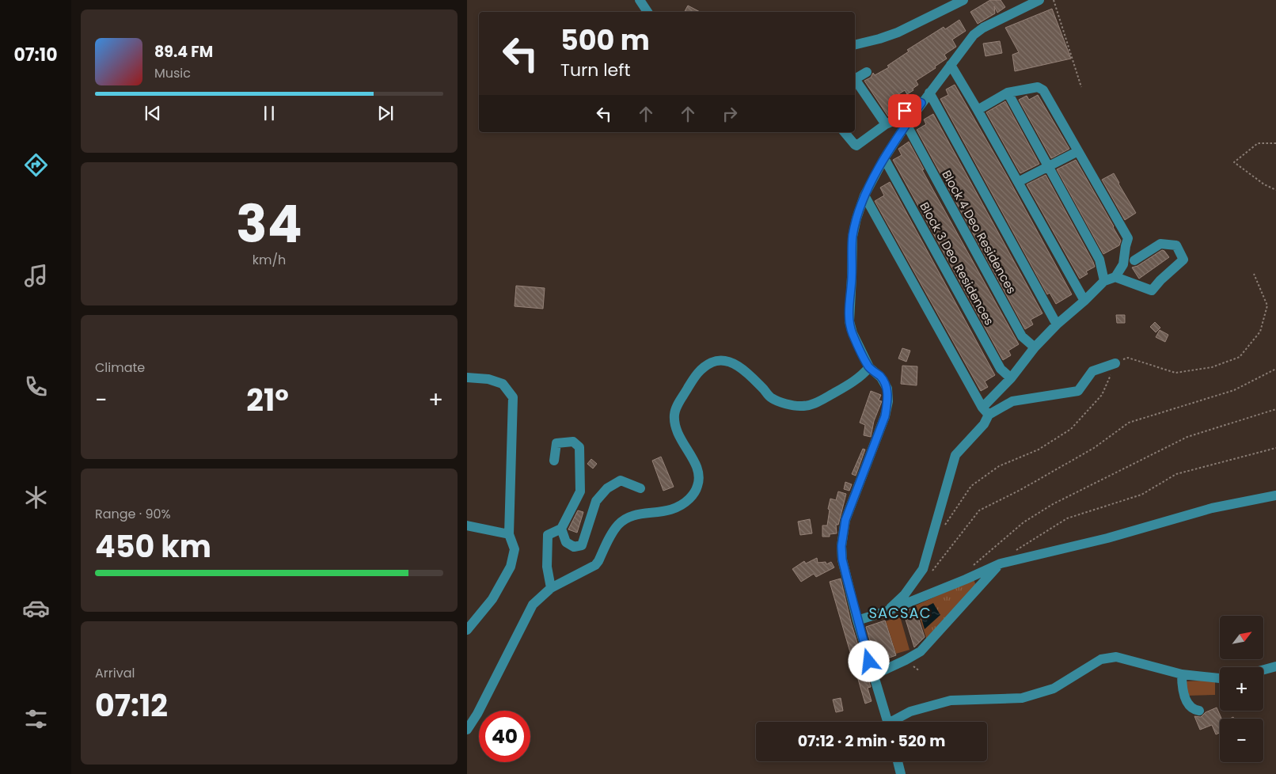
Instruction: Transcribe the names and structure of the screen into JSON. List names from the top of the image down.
{
  "streets": {
    "street": ["Block 4 Deo Residences", "Block 3 Deo Residences"]
  },
  "districts": ["SACSAC"],
  "north": "top right",
  "page": {
    "tabs": "07:10",
    "turn": ["500 m", "Turn left"],
    "song": ["89.4 FM", "Music"],
    "tile": [
      ["34", "km/h"],
      "Climate",
      ["Range · 90%", "450 km"],
      ["Arrival", "07:12"]
    ],
    "heat": ["−", "21°", "+"],
    "map_buttons": ["+", "−"],
    "limit": "40",
    "trip": "07:12 · 2 min · 520 m"
  }
}
